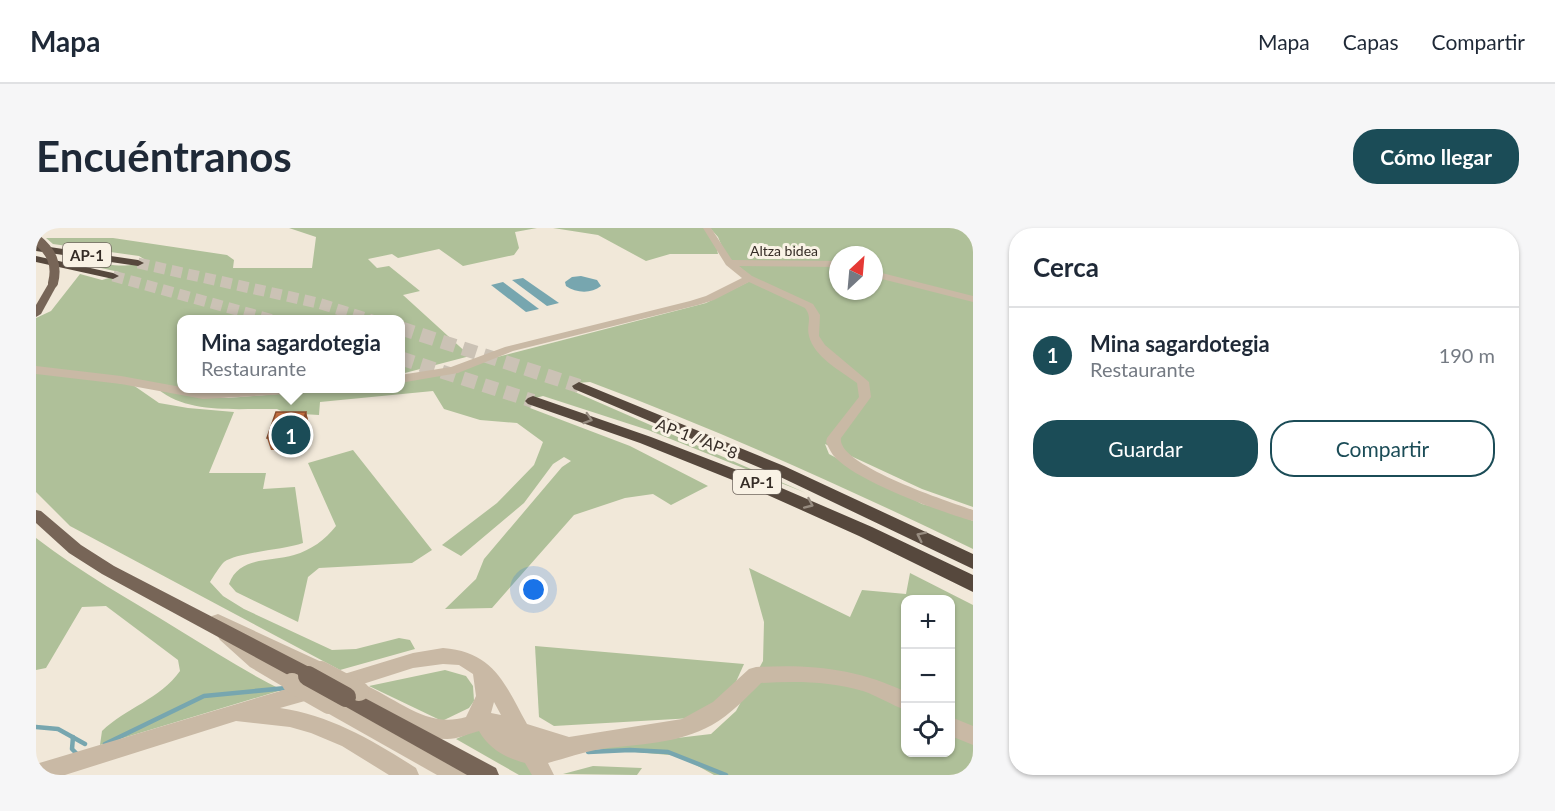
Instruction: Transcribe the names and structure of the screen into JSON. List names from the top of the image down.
{
  "streets": {
    "highway": ["AP-1", "AP-1 / AP-8"],
    "street": ["Altza bidea"]
  },
  "north": "top right",
  "page": {
    "header": "Mapa",
    "nav": ["Mapa", "Capas", "Compartir"],
    "buttons": [
      "Cómo llegar",
      ["Guardar", "Compartir"]
    ],
    "title": "Encuéntranos",
    "heading": "Cerca",
    "list": [
      {
        "mark": "1",
        "name": "Mina sagardotegia",
        "note": "Restaurante",
        "value": "190 m"
      }
    ],
    "popup": ["Mina sagardotegia", "Restaurante"],
    "pins": "1",
    "map_buttons": ["+", "−"]
  }
}
